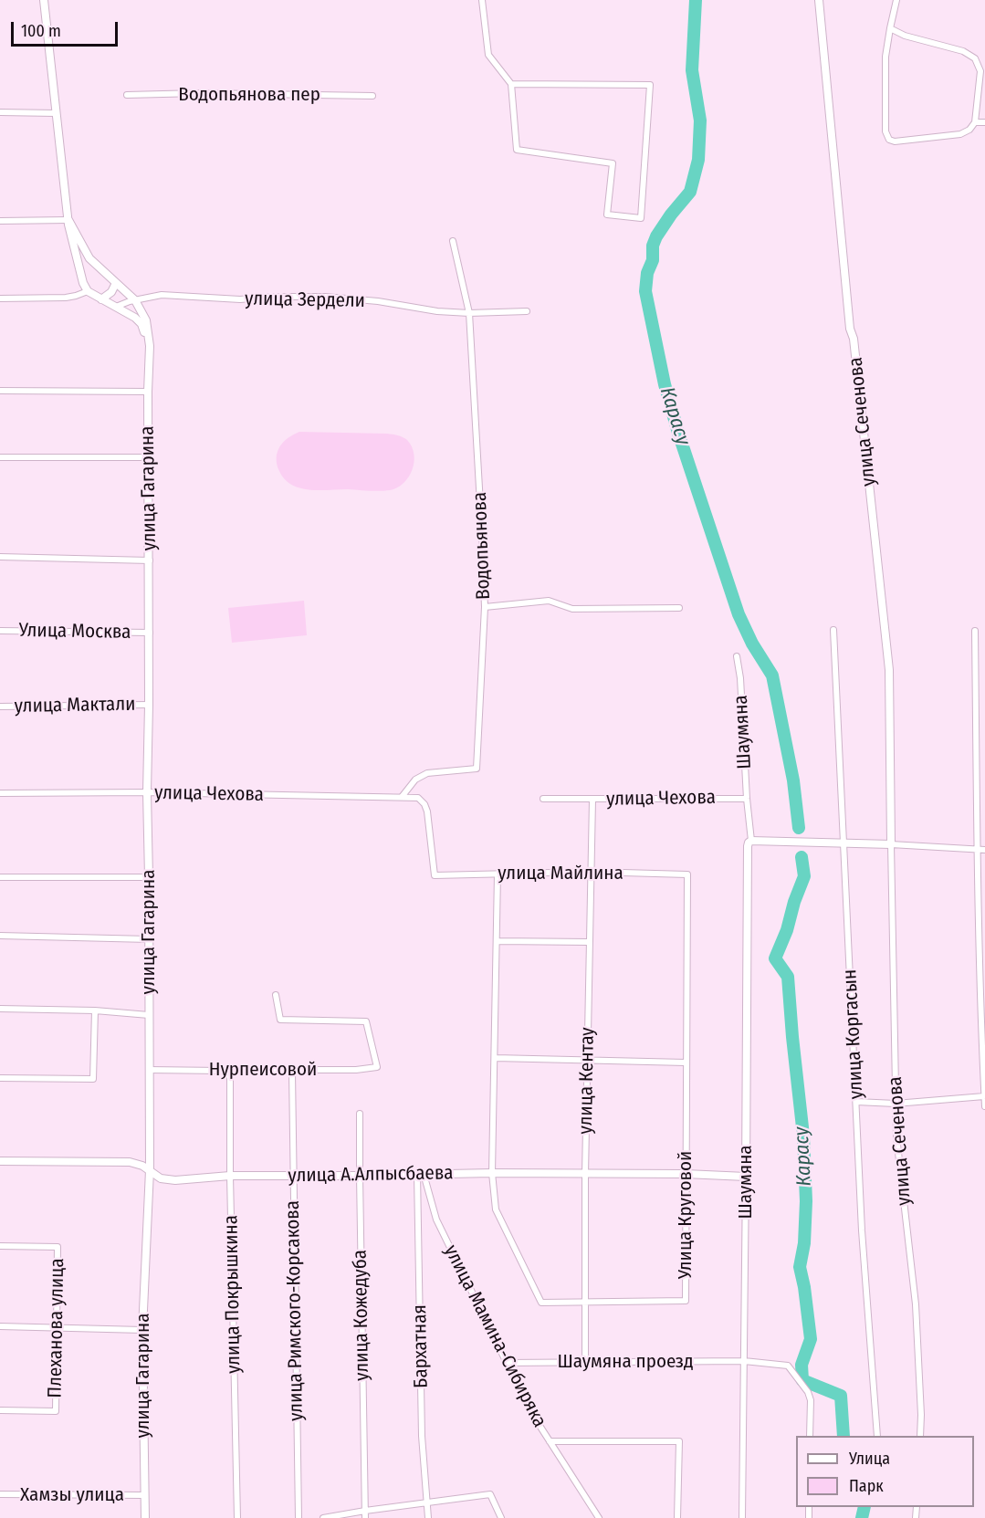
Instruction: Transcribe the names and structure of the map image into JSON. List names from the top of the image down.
{
  "streets": {
    "main road": ["улица Гагарина"],
    "street": [
      "Водопьянова пер",
      "улица Зердели",
      "улица Сеченова",
      "Водопьянова",
      "Улица Москва",
      "улица Мактали",
      "Шаумяна",
      "улица Чехова",
      "улица Майлина",
      "улица Коргасын",
      "Нурпеисовой",
      "улица Кентау",
      "улица А.Алпысбаева",
      "Улица Круговой",
      "улица Покрышкина",
      "улица Римского-Корсакова",
      "улица Кожедуба",
      "Плеханова улица",
      "улица Мамина-Сибиряка",
      "Бархатная",
      "Шаумяна проезд",
      "Хамзы улица"
    ]
  },
  "crossings": [
    ["улица Зердели", "улица Гагарина"],
    ["улица Зердели", "Водопьянова"],
    ["улица Гагарина", "Улица Москва"],
    ["улица Гагарина", "улица Мактали"],
    ["улица Гагарина", "улица Чехова"],
    ["улица Гагарина", "Нурпеисовой"],
    ["улица Гагарина", "улица А.Алпысбаева"],
    ["улица Гагарина", "Хамзы улица"],
    ["Водопьянова", "улица Чехова"],
    ["Шаумяна", "улица Чехова"],
    ["Шаумяна", "улица А.Алпысбаева"],
    ["Шаумяна", "Шаумяна проезд"],
    ["улица Чехова", "улица Майлина"],
    ["улица Чехова", "улица Кентау"],
    ["улица Майлина", "улица Кентау"],
    ["улица Майлина", "Улица Круговой"],
    ["Нурпеисовой", "улица Покрышкина"],
    ["Нурпеисовой", "улица Римского-Корсакова"],
    ["улица Кентау", "улица А.Алпысбаева"],
    ["улица Кентау", "Улица Круговой"],
    ["улица Кентау", "Шаумяна проезд"],
    ["улица А.Алпысбаева", "Улица Круговой"],
    ["улица А.Алпысбаева", "улица Покрышкина"],
    ["улица А.Алпысбаева", "улица Римского-Корсакова"],
    ["улица А.Алпысбаева", "улица Кожедуба"],
    ["улица А.Алпысбаева", "улица Мамина-Сибиряка"],
    ["улица А.Алпысбаева", "Бархатная"],
    ["улица Мамина-Сибиряка", "Бархатная"],
    ["улица Мамина-Сибиряка", "Шаумяна проезд"]
  ],
  "water": ["Карасу"],
  "legend": ["Улица", "Парк"],
  "scale_bar": "100 m"
}
